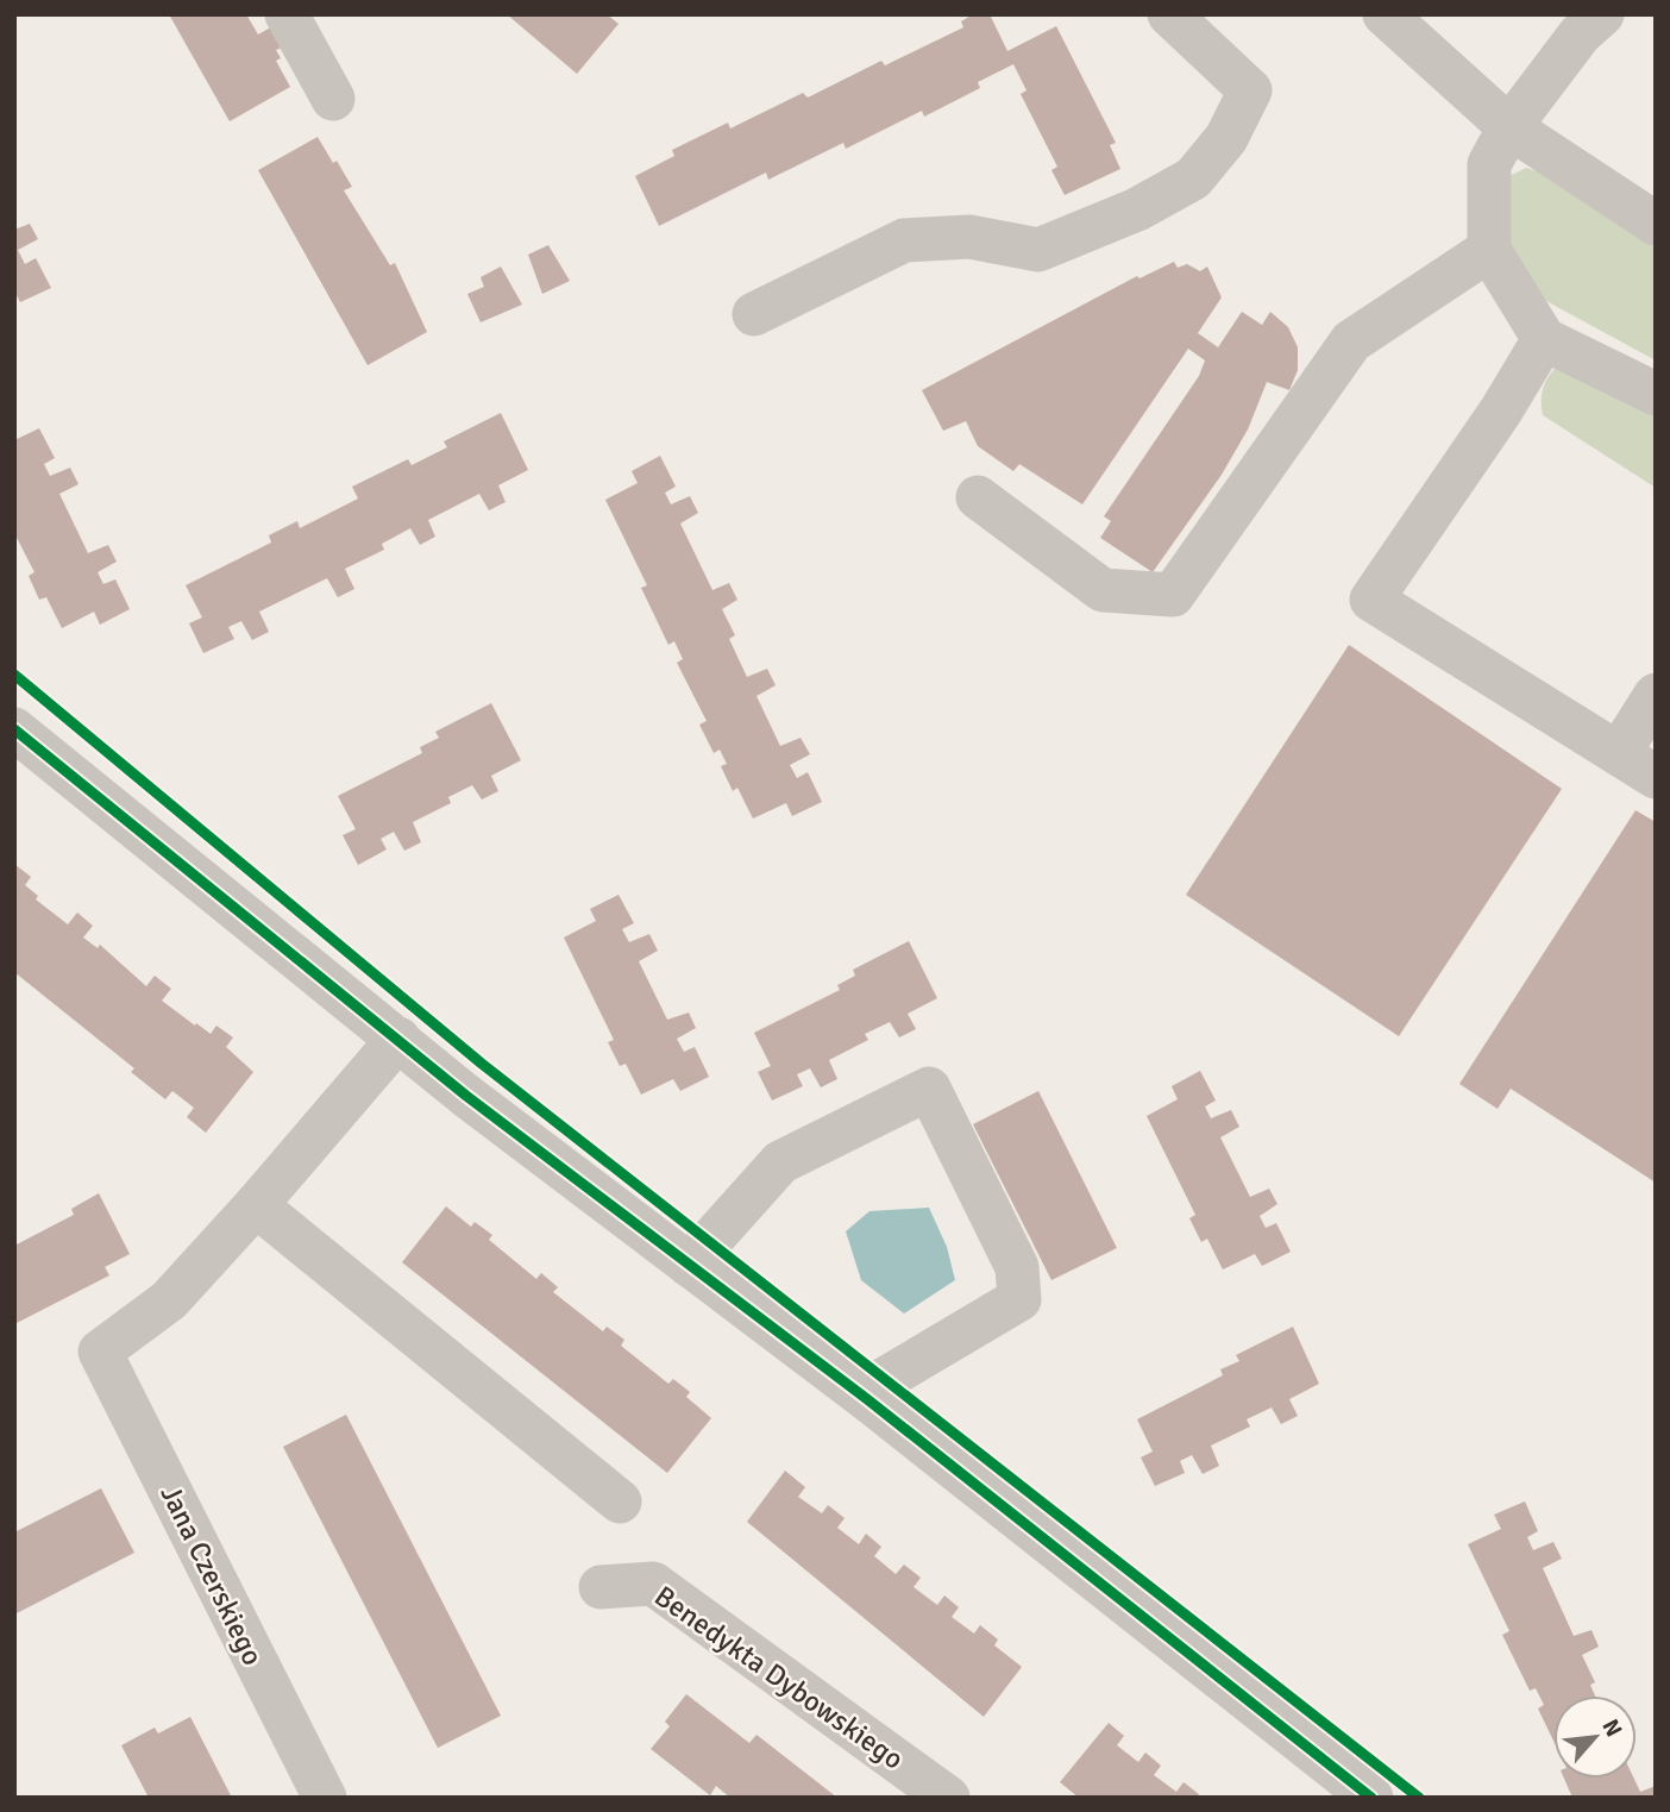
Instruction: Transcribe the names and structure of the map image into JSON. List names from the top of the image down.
{
  "streets": {
    "street": ["Jana Czerskiego", "Benedykta Dybowskiego"]
  },
  "north": "top right"
}
